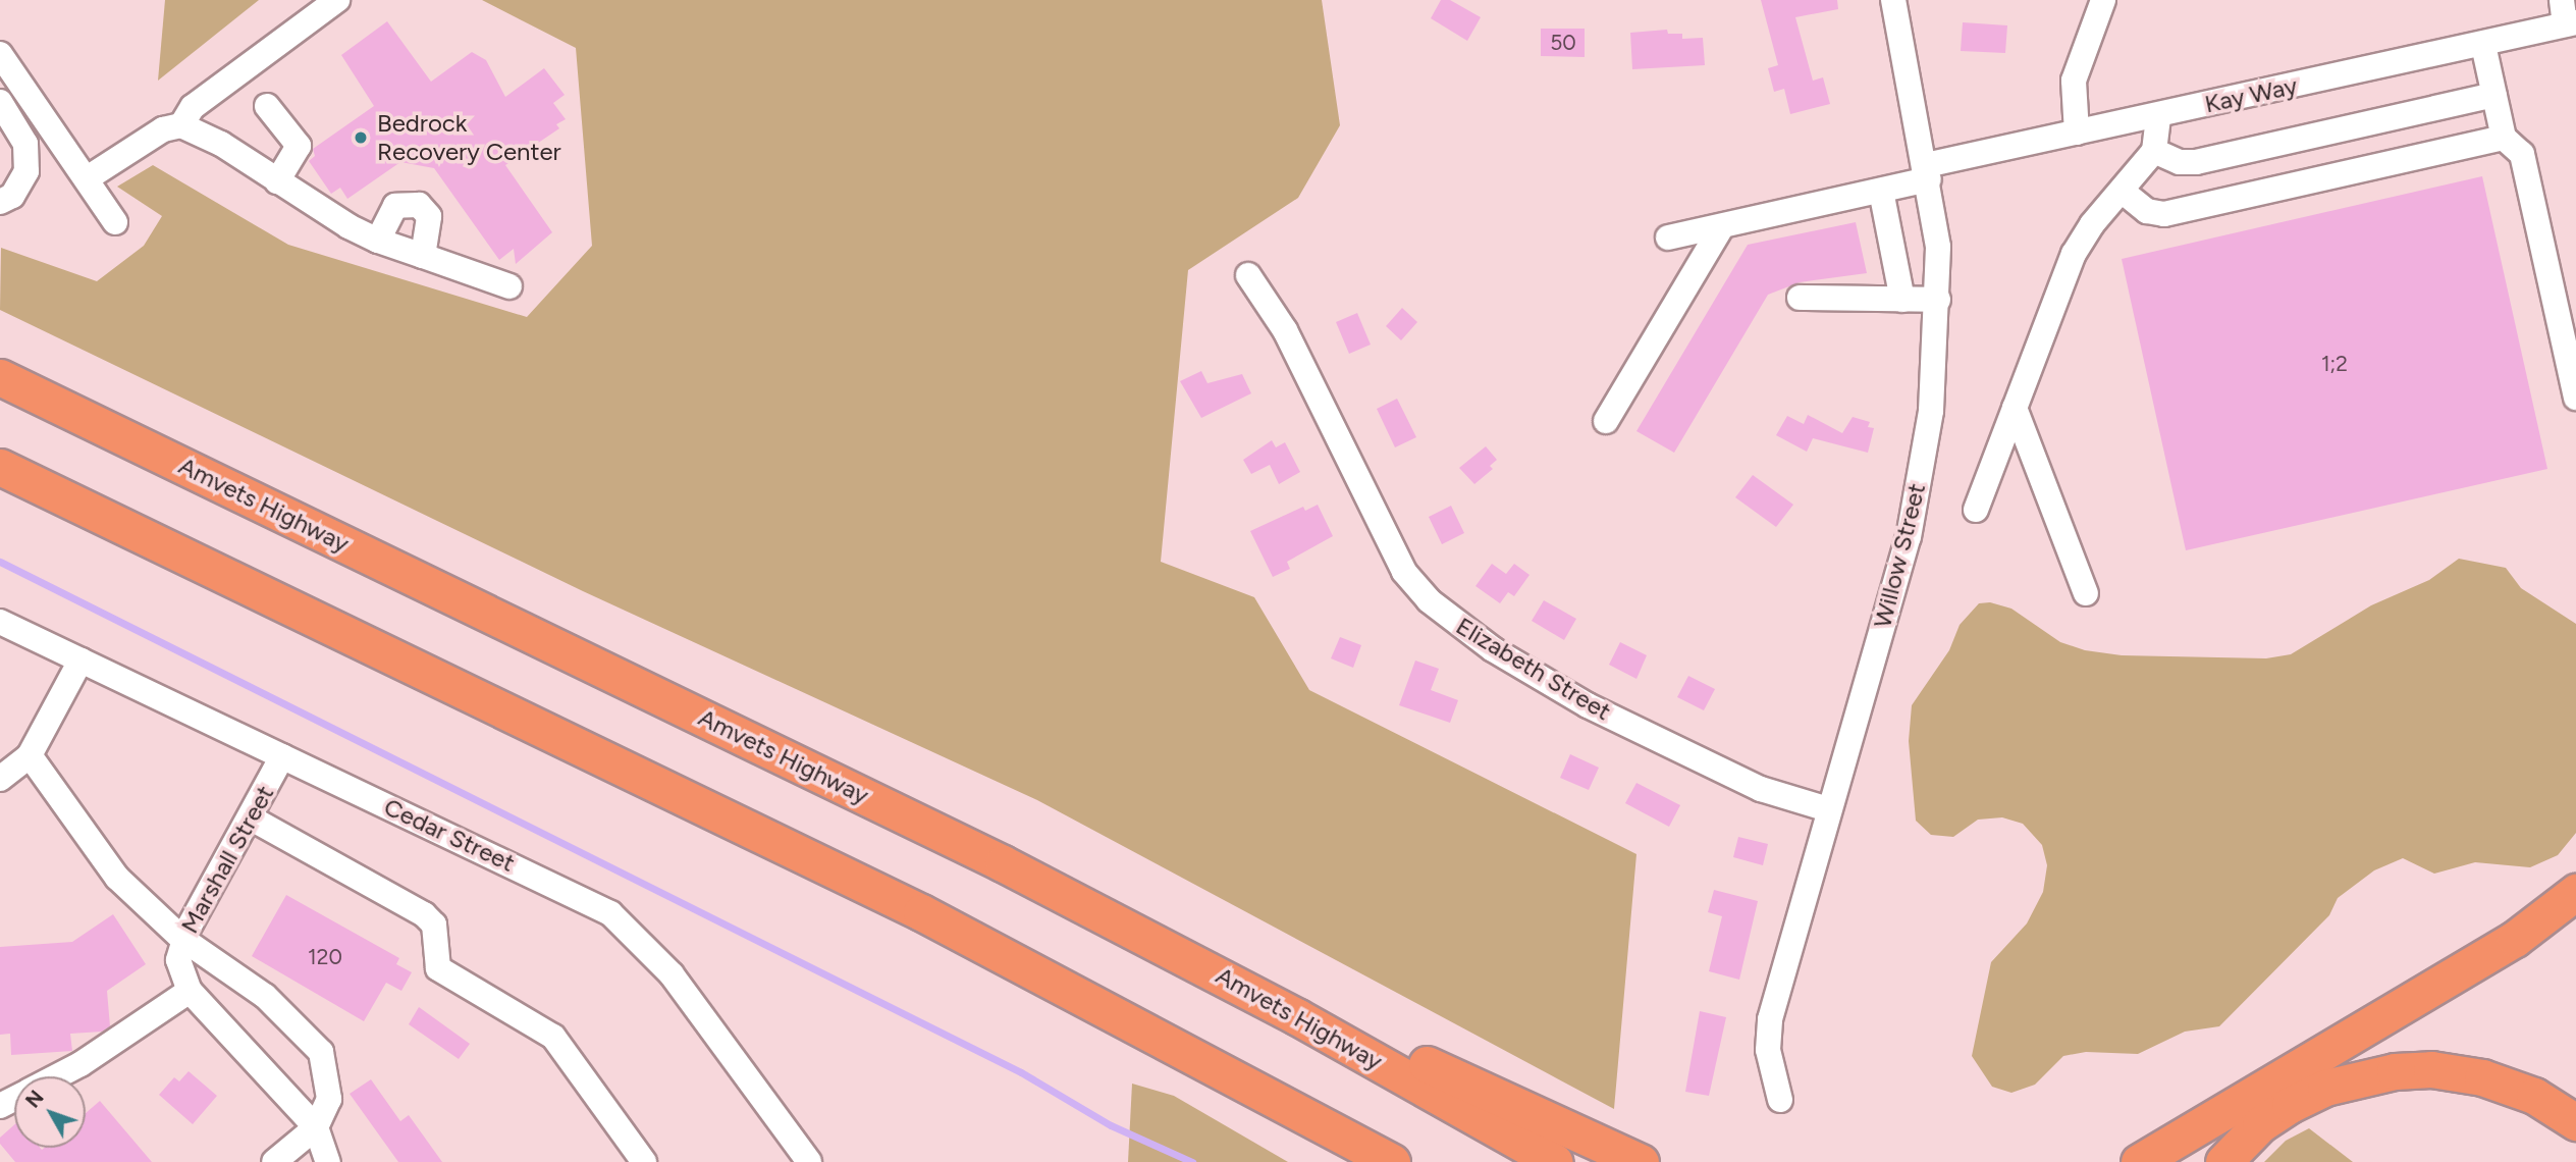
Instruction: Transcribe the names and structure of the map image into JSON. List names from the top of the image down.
{
  "streets": {
    "highway": ["Amvets Highway"],
    "street": [
      "Kay Way",
      "Willow Street",
      "Elizabeth Street",
      "Cedar Street",
      "Marshall Street"
    ]
  },
  "crossings": [
    ["Kay Way", "Willow Street"],
    ["Willow Street", "Elizabeth Street"],
    ["Cedar Street", "Marshall Street"]
  ],
  "places": ["Bedrock Recovery Center"],
  "house_numbers": ["50", "1;2", "120"],
  "north": "top left"
}
